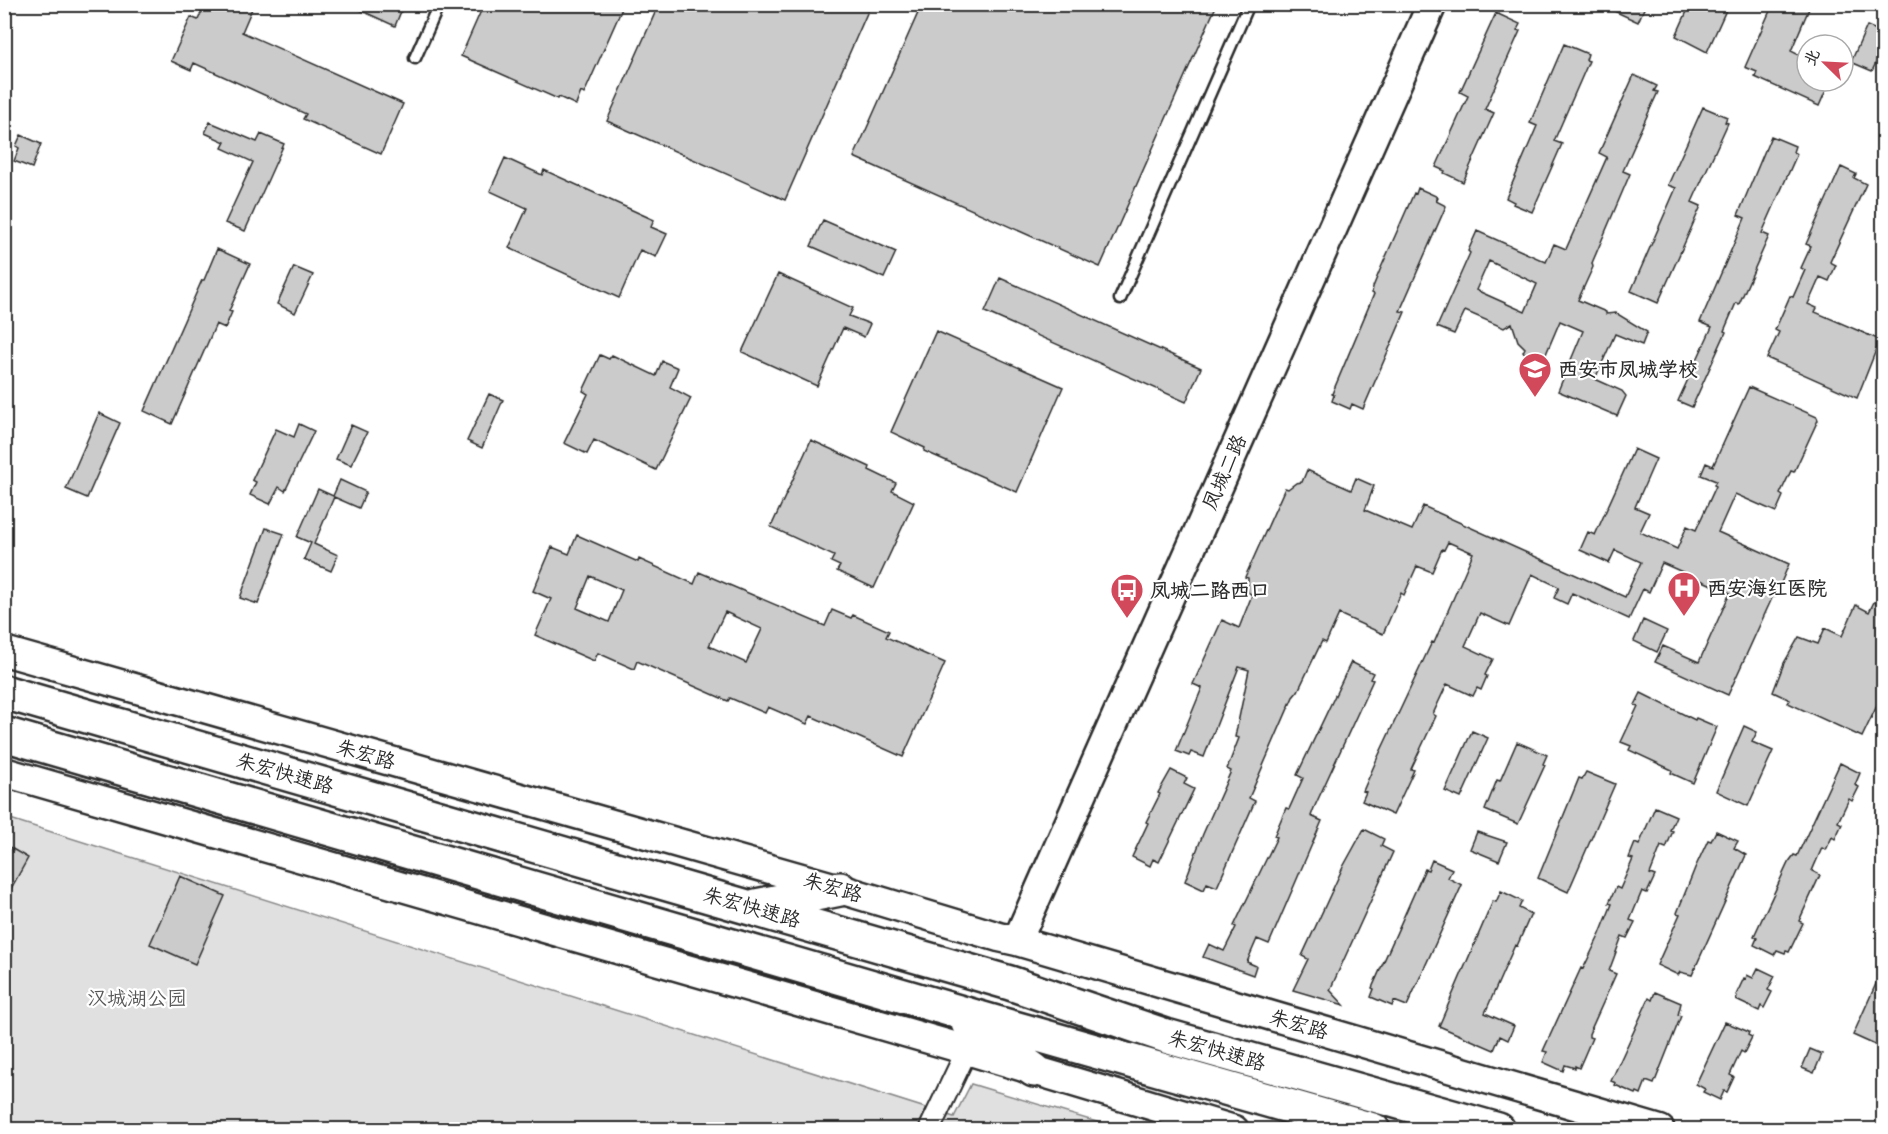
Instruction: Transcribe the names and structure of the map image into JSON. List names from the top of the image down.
{
  "streets": {
    "highway": ["朱宏快速路"],
    "main road": ["凤城二路", "朱宏路"]
  },
  "crossings": [
    ["凤城二路", "朱宏路"]
  ],
  "parks": ["汉城湖公园"],
  "places": {
    "school or university": ["西安市凤城学校"],
    "hospital": ["西安海红医院"],
    "bus stop": ["凤城二路西口"]
  },
  "north": "top left"
}
